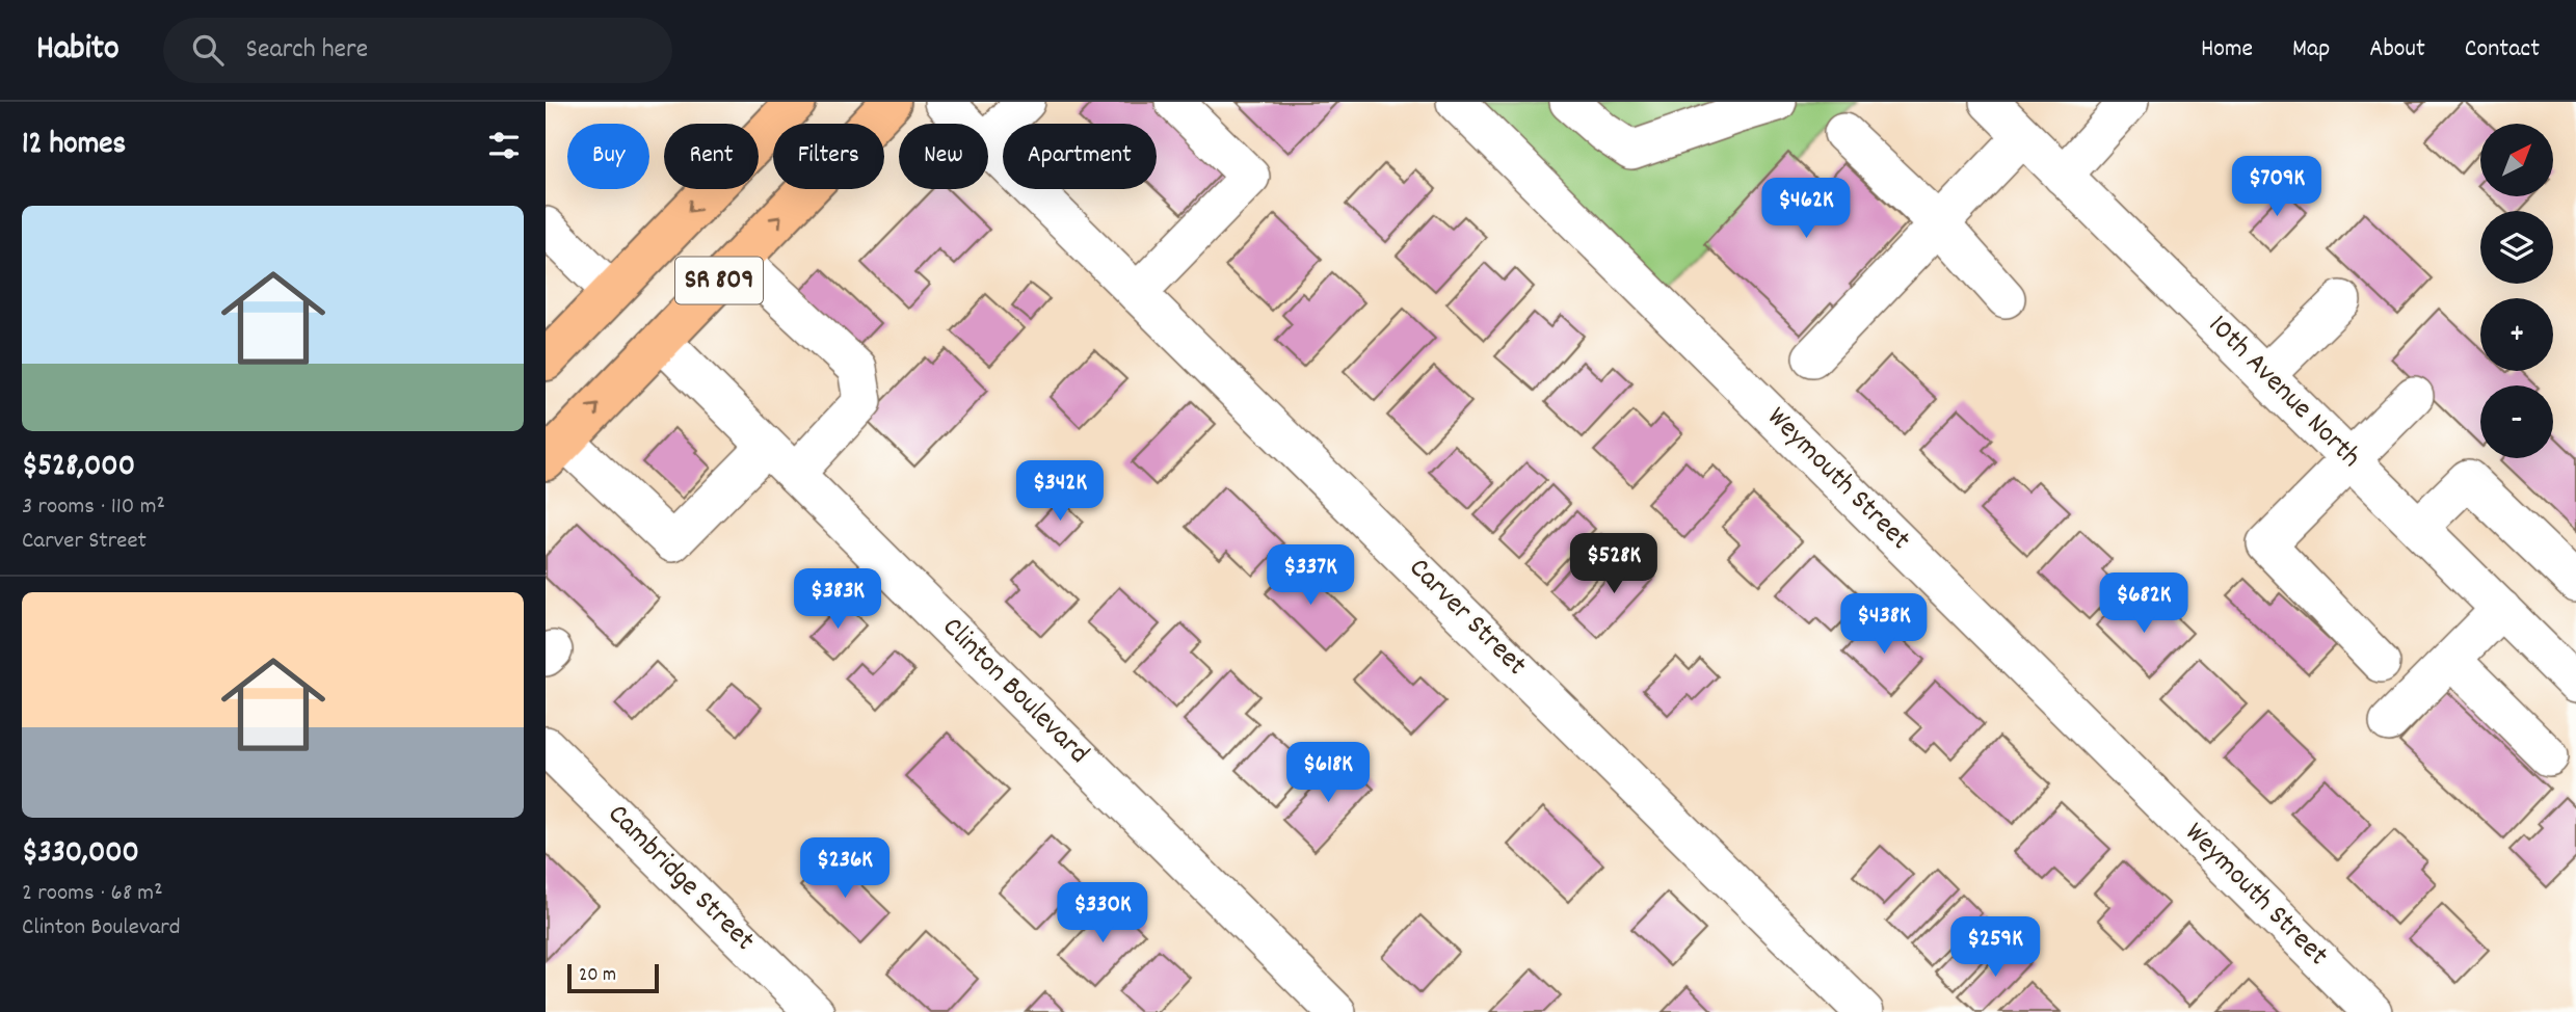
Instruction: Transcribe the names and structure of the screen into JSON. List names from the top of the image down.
{
  "streets": {
    "main road": ["SR 809"],
    "street": [
      "10th Avenue North",
      "Weymouth Street",
      "Carver Street",
      "Clinton Boulevard",
      "Cambridge Street"
    ]
  },
  "crossings": [
    ["SR 809", "Clinton Boulevard"]
  ],
  "scale_bar": "20 m",
  "north": "top right",
  "page": {
    "header": "Habito",
    "search": "Search here",
    "nav": [
      "Home",
      "Map",
      "About",
      "Contact"
    ],
    "heading": "12 homes",
    "map_buttons": ["+", "−"],
    "chip": [
      "Buy",
      "Rent",
      "Filters",
      "New",
      "Apartment"
    ],
    "price": [
      "$709K",
      "$462K",
      "$342K",
      "$528K",
      "$337K",
      "$383K",
      "$682K",
      "$438K",
      "$618K",
      "$236K",
      "$330K",
      "$259K"
    ],
    "list": [
      {
        "name": "$528,000",
        "note": "3 rooms · 110 m² · Carver Street"
      },
      {
        "name": "$330,000",
        "note": "2 rooms · 68 m² · Clinton Boulevard"
      }
    ],
    "scale": "20 m"
  }
}
